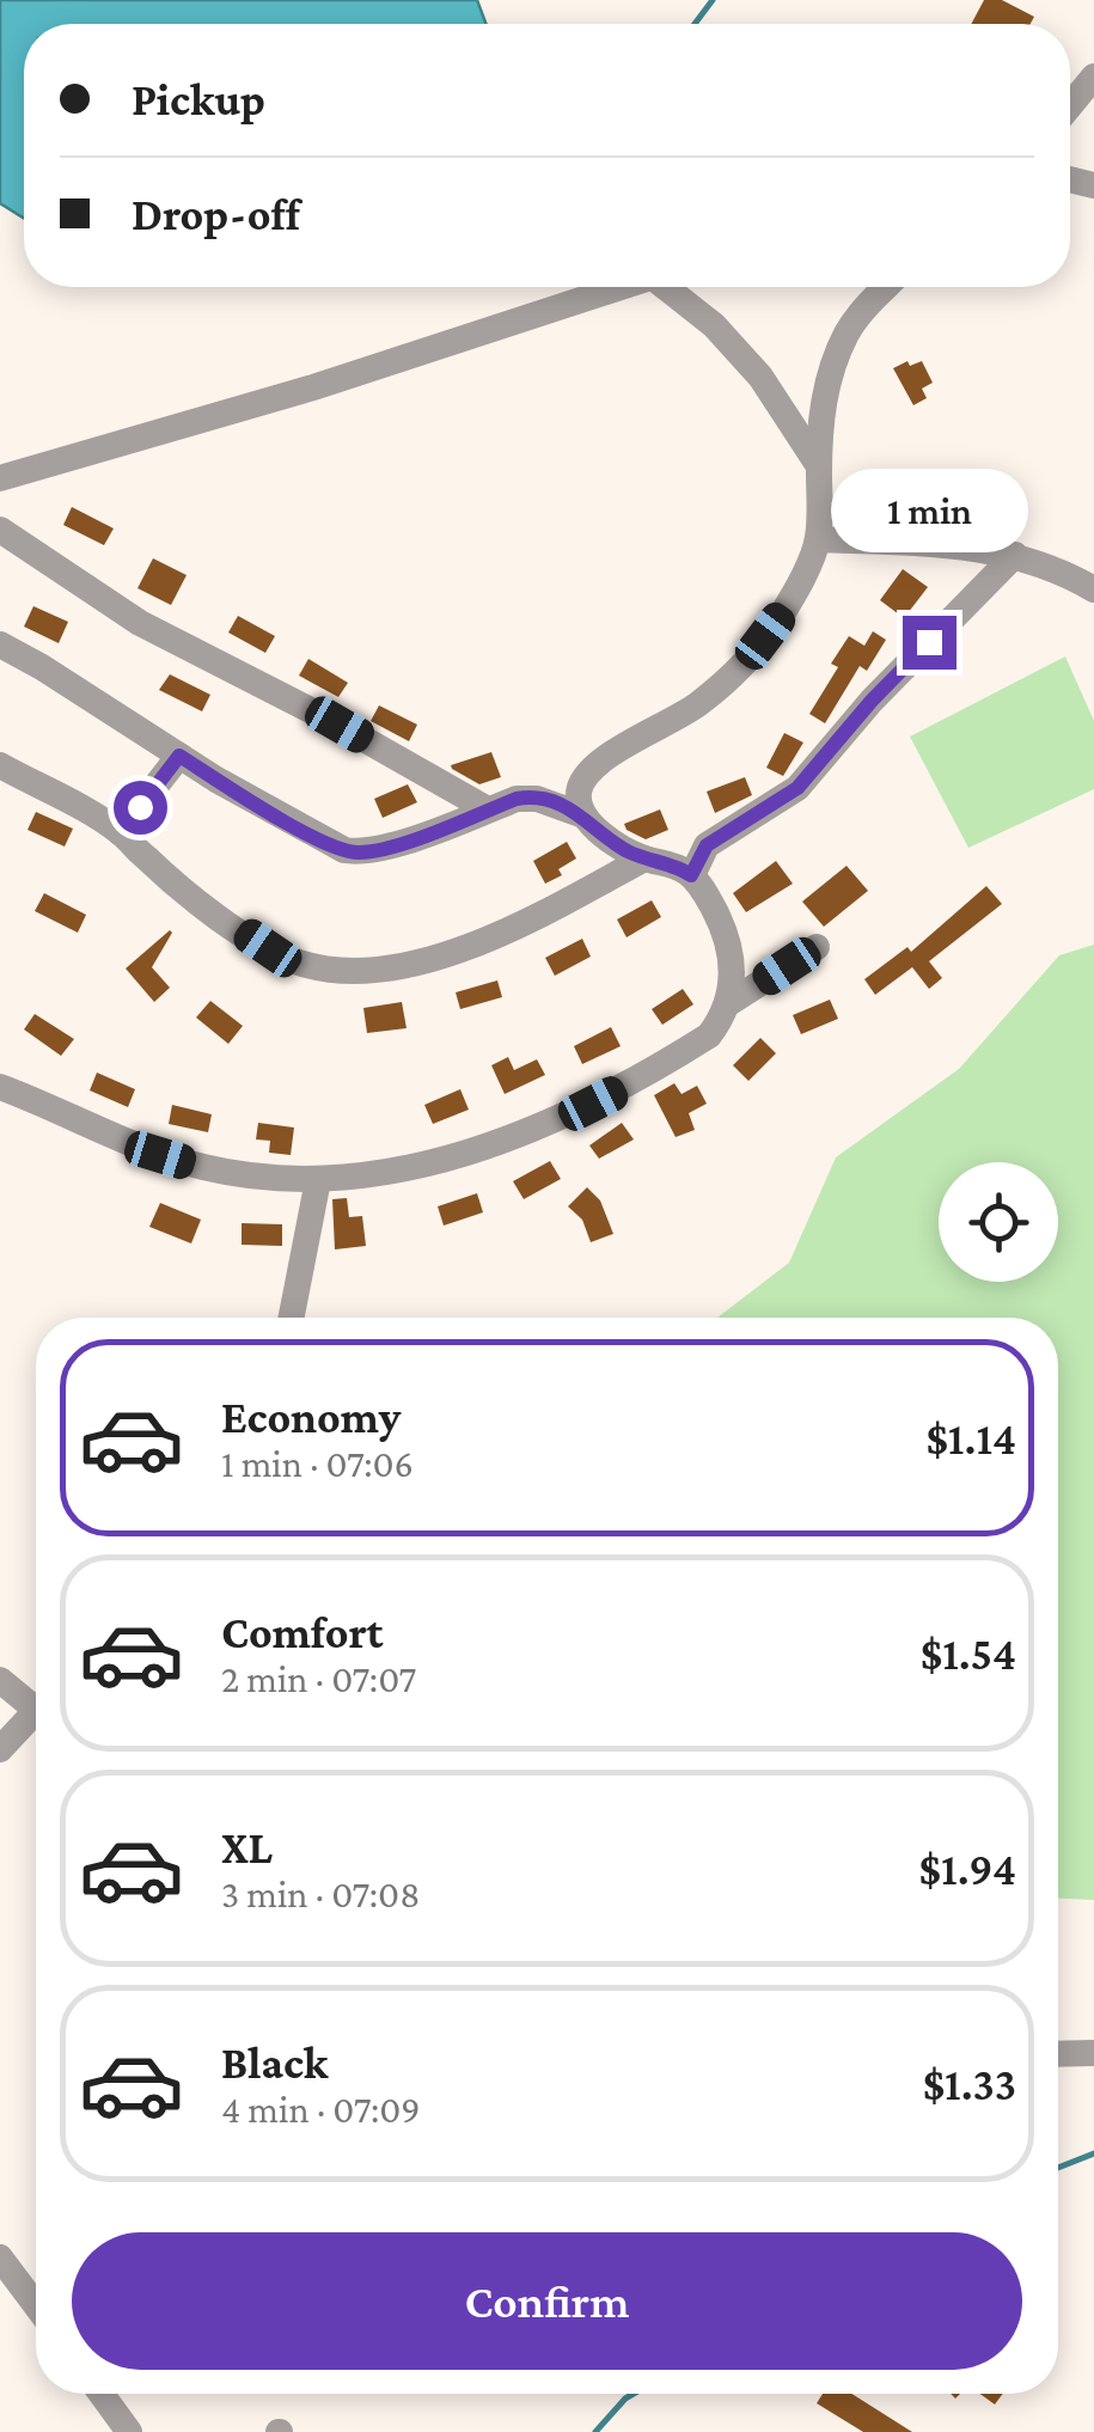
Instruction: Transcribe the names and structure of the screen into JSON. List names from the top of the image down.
{
  "page": {
    "banner": ["Pickup", "Drop-off"],
    "bubble": "1 min",
    "list": [
      {
        "name": "Economy",
        "note": "1 min · 07:06",
        "value": "$1.14"
      },
      {
        "name": "Comfort",
        "note": "2 min · 07:07",
        "value": "$1.54"
      },
      {
        "name": "XL",
        "note": "3 min · 07:08",
        "value": "$1.94"
      },
      {
        "name": "Black",
        "note": "4 min · 07:09",
        "value": "$1.33"
      }
    ],
    "buttons": "Confirm"
  }
}
